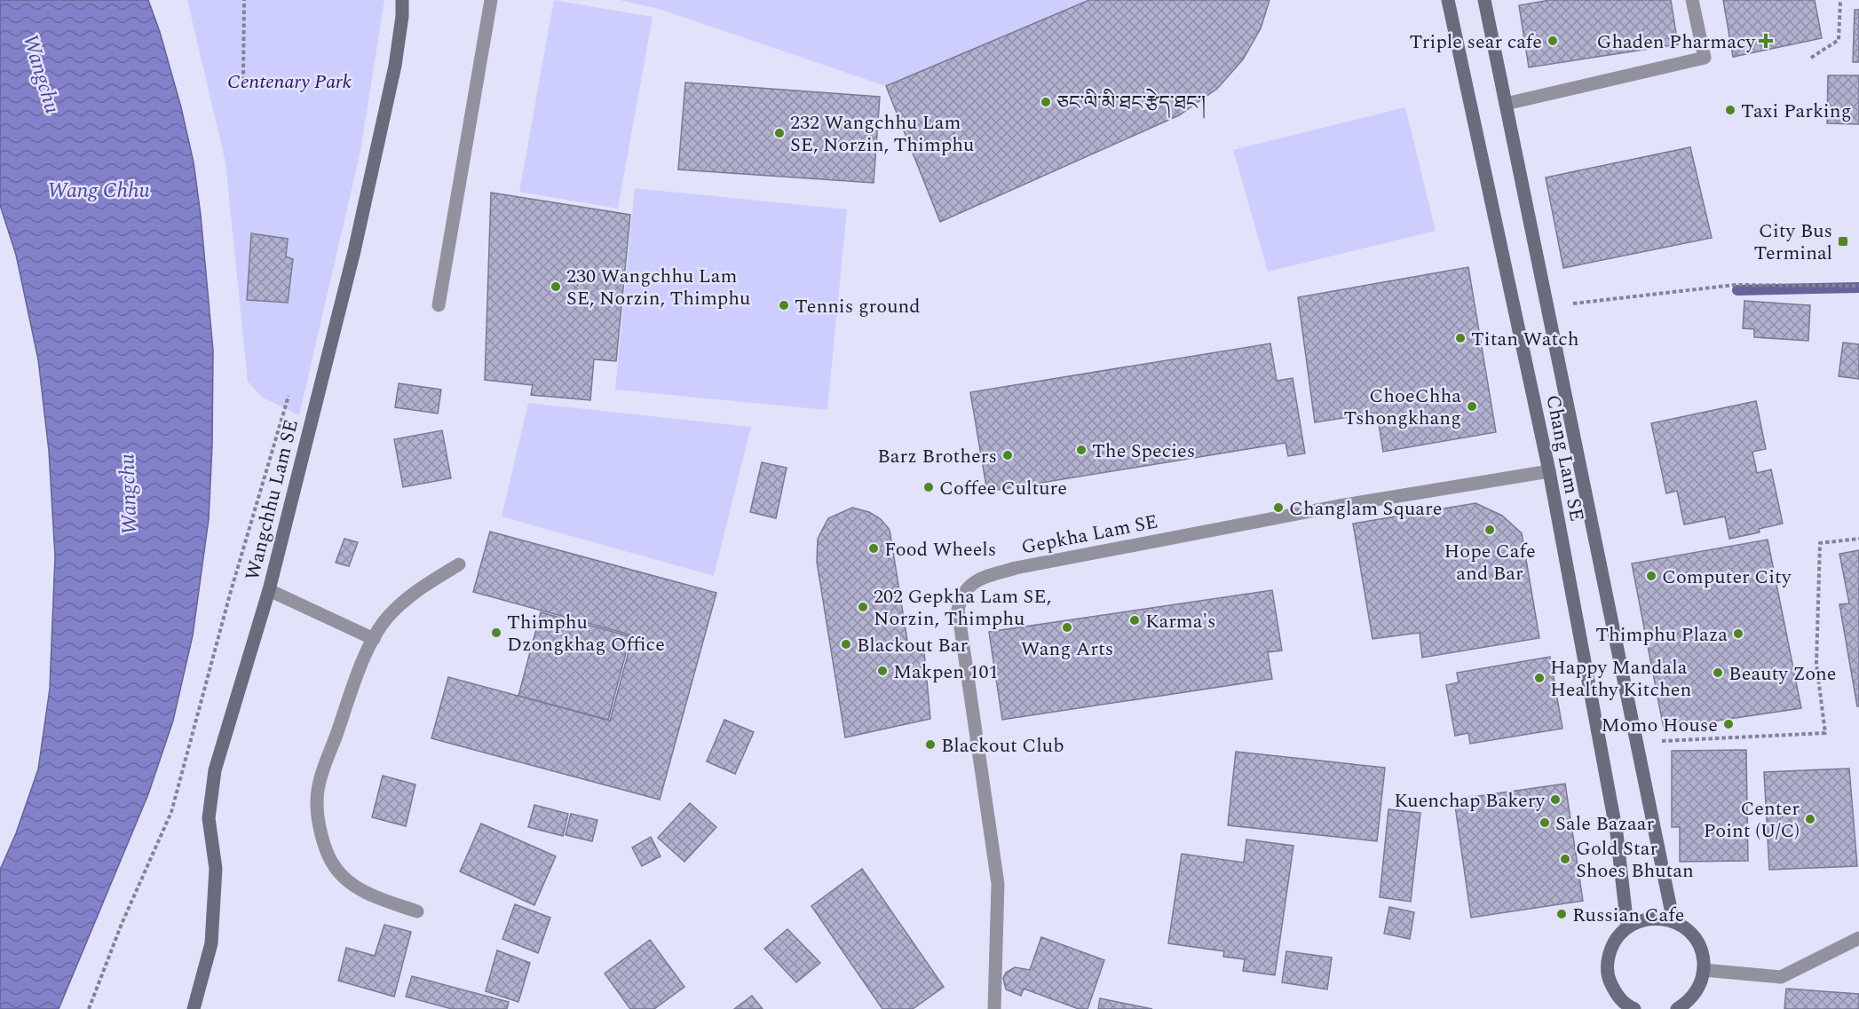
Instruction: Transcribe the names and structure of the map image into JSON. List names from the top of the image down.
{
  "streets": {
    "main road": ["Chang Lam SE", "Wangchhu Lam SE"],
    "street": ["Gepkha Lam SE"]
  },
  "crossings": [
    ["Chang Lam SE", "Gepkha Lam SE"]
  ],
  "water": ["Wangchu", "Wang Chhu"],
  "parks": ["Centenary Park"],
  "places": {
    "other": [
      "Triple sear cafe",
      "ཅང་ལི་མི་ཐང་རྩེད་ཐང་།",
      "Taxi Parking",
      "232 Wangchhu Lam SE, Norzin, Thimphu",
      "230 Wangchhu Lam SE, Norzin, Thimphu",
      "Tennis ground",
      "Titan Watch",
      "ChoeChha Tshongkhang",
      "The Species",
      "Barz Brothers",
      "Coffee Culture",
      "Changlam Square",
      "Hope Cafe and Bar",
      "Food Wheels",
      "Computer City",
      "202 Gepkha Lam SE, Norzin, Thimphu",
      "Karma's",
      "Wang Arts",
      "Thimphu Dzongkhag Office",
      "Thimphu Plaza",
      "Blackout Bar",
      "Makpen 101",
      "Beauty Zone",
      "Happy Mandala Healthy Kitchen",
      "Momo House",
      "Blackout Club",
      "Kuenchap Bakery",
      "Center Point (U/C)",
      "Sale Bazaar",
      "Gold Star Shoes Bhutan",
      "Russian Cafe"
    ],
    "health": ["Ghaden Pharmacy"],
    "transit": ["City Bus Terminal"]
  }
}
